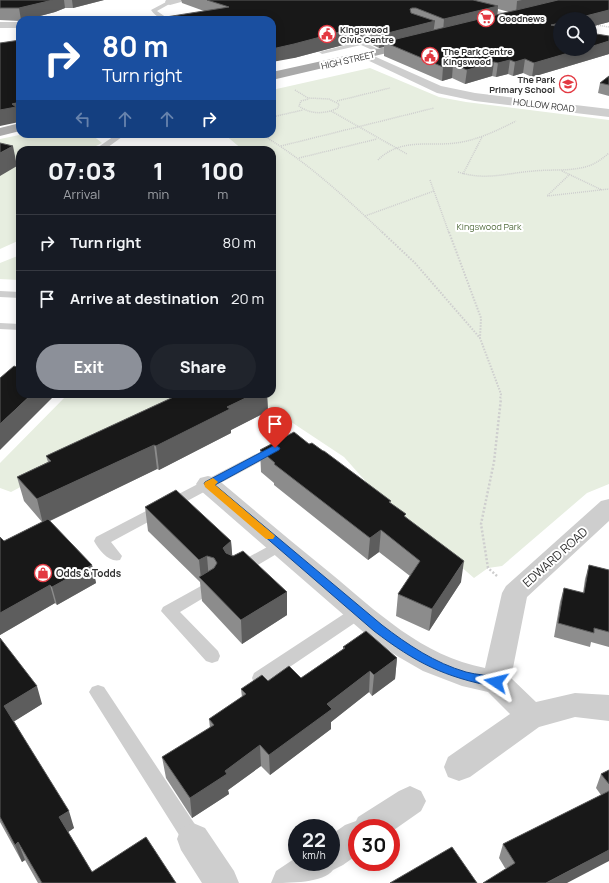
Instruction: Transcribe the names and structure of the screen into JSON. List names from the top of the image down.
{
  "streets": {
    "main road": ["HIGH STREET"],
    "street": ["HOLLOW ROAD", "EDWARD ROAD"]
  },
  "crossings": [
    ["HIGH STREET", "HOLLOW ROAD"]
  ],
  "parks": ["Kingswood Park"],
  "places": {
    "supermarket": ["Goodnews"],
    "public building": ["Kingswood Civic Centre", "The Park Centre Kingswood"],
    "school or university": ["The Park Primary School"],
    "shop": ["Odds & Todds"]
  },
  "page": {
    "turn": ["80 m", "Turn right"],
    "eta": [
      "07:03",
      "Arrival",
      "1",
      "min",
      "100",
      "m"
    ],
    "list": [
      {
        "name": "Turn right",
        "value": "80 m"
      },
      {
        "name": "Arrive at destination",
        "value": "20 m"
      }
    ],
    "buttons": ["Exit", "Share"],
    "speed": "22 km/h",
    "limit": "30"
  }
}
